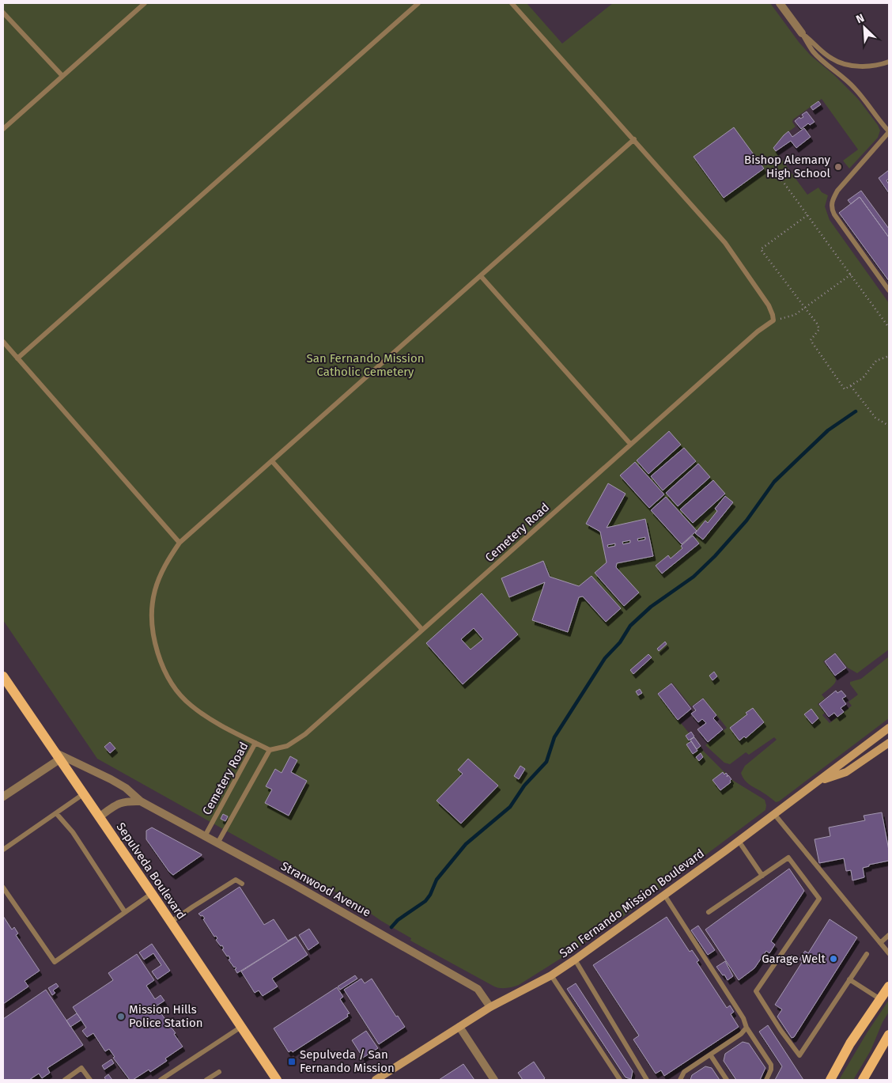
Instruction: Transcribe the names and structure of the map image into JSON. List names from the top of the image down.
{
  "streets": {
    "main road": ["Sepulveda Boulevard", "San Fernando Mission Boulevard"],
    "street": ["Stranwood Avenue"],
    "lane": ["Cemetery Road"]
  },
  "crossings": [
    ["Cemetery Road", "Stranwood Avenue"],
    ["Sepulveda Boulevard", "Stranwood Avenue"],
    ["Stranwood Avenue", "San Fernando Mission Boulevard"]
  ],
  "parks": ["San Fernando Mission Catholic Cemetery"],
  "places": {
    "other": ["Bishop Alemany High School", "Garage Welt", "Mission Hills Police Station"],
    "transit": ["Sepulveda / San Fernando Mission"]
  },
  "north": "top left"
}
